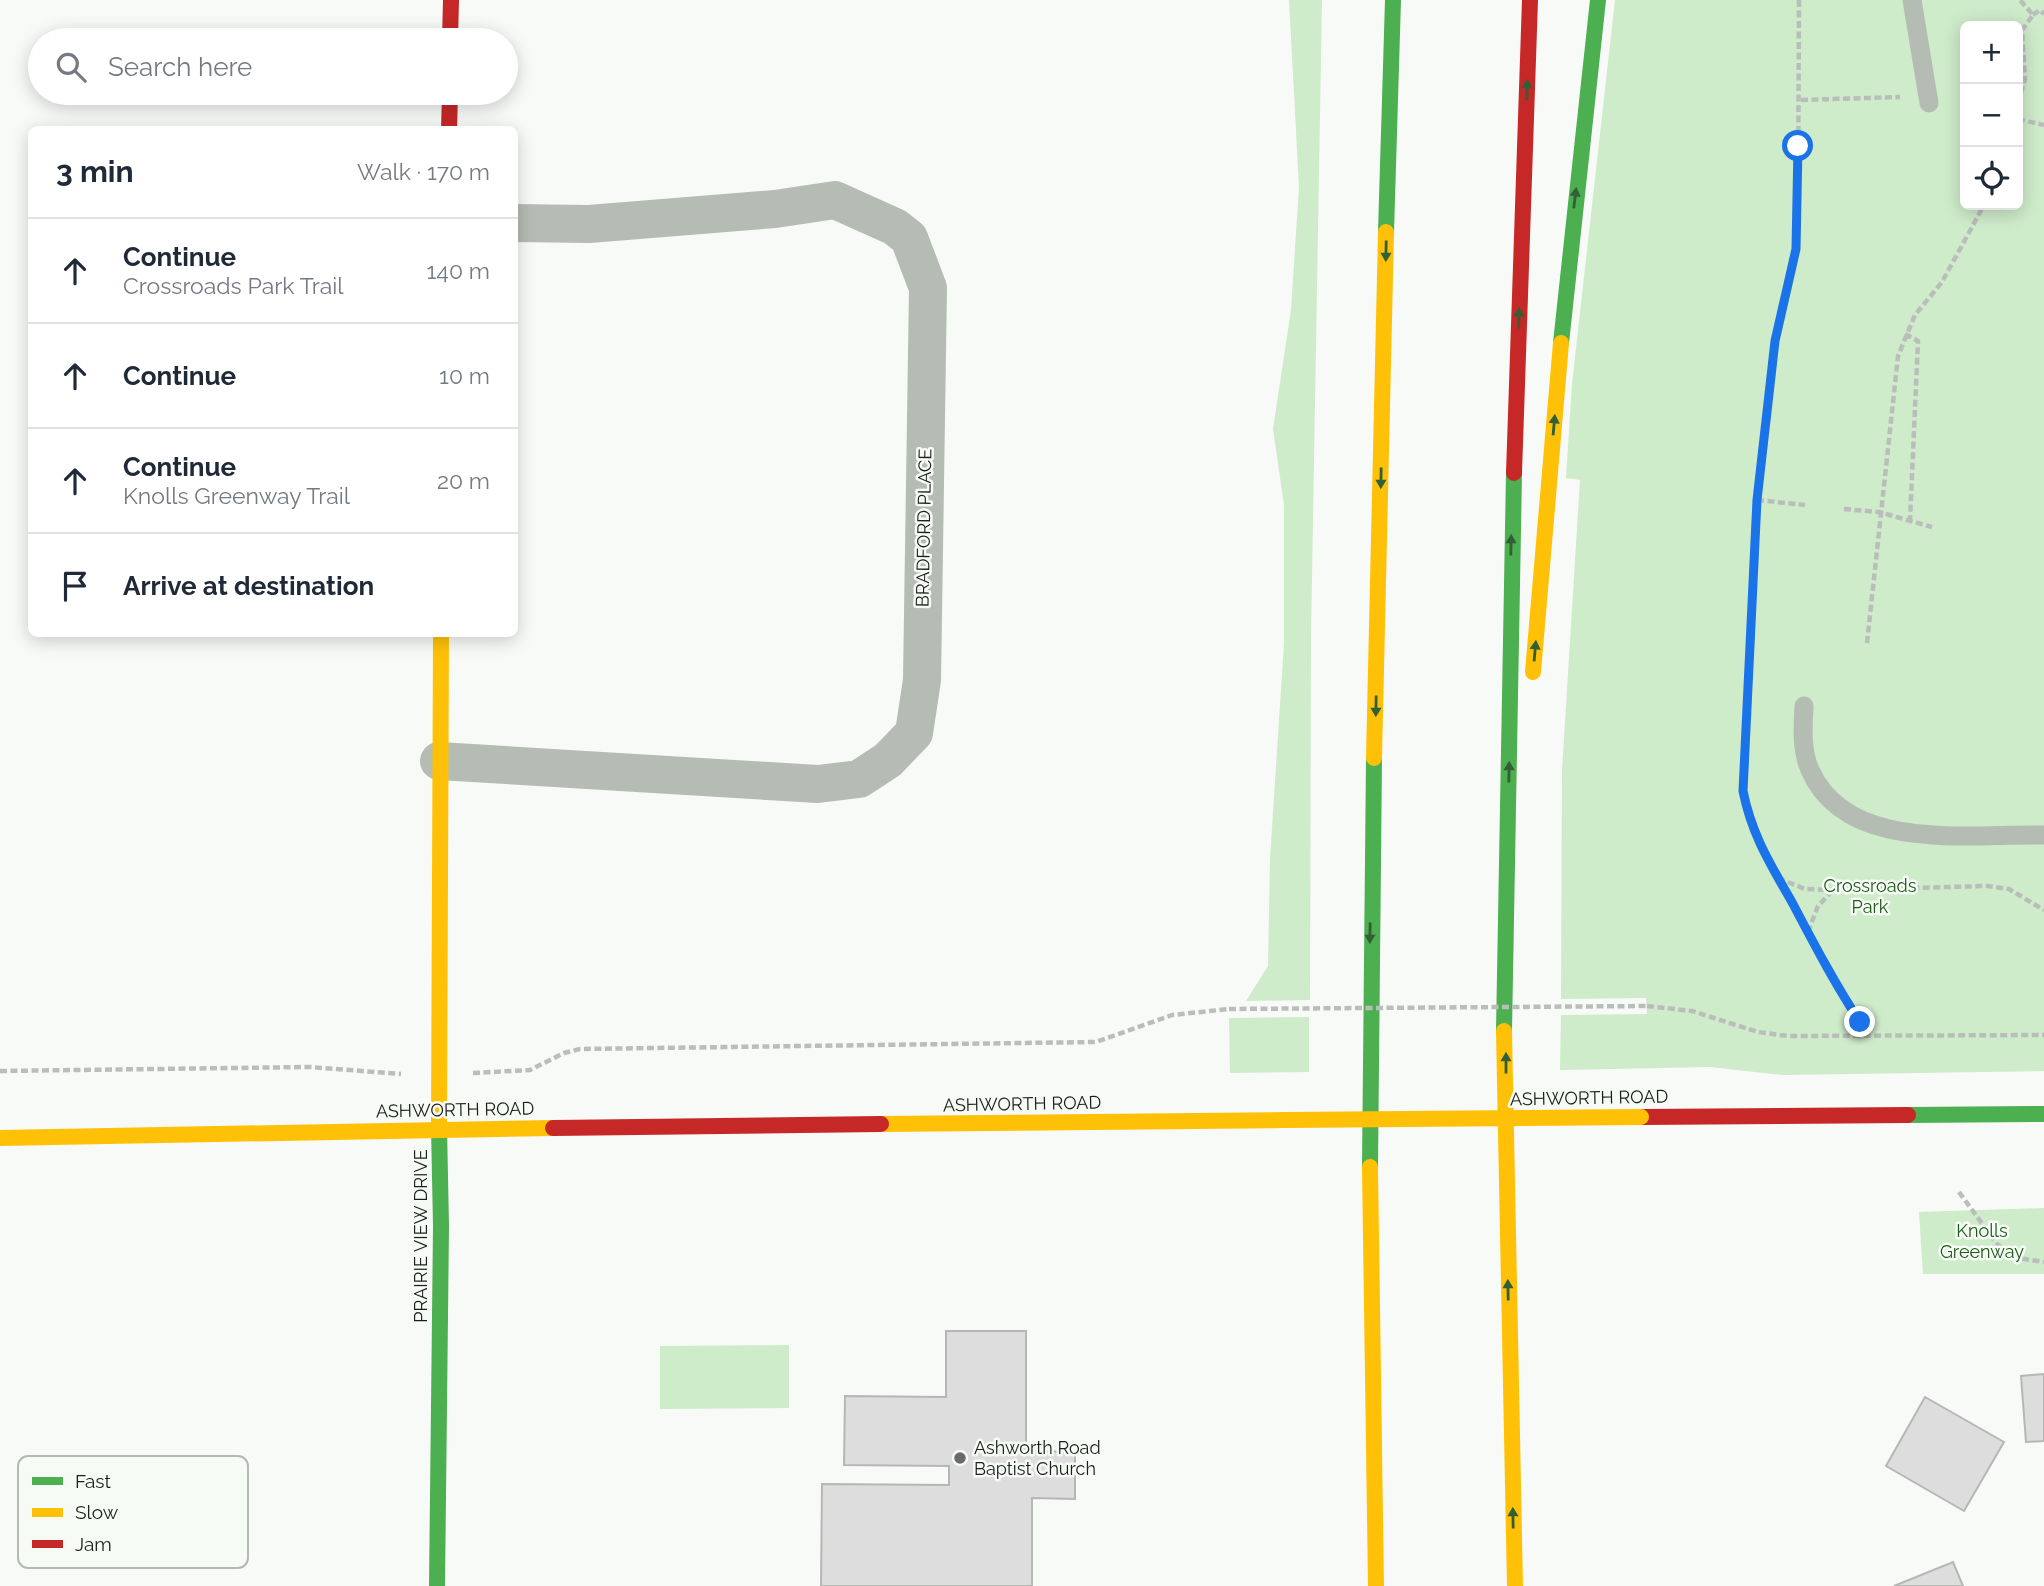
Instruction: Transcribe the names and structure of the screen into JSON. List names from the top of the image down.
{
  "streets": {
    "main road": ["ASHWORTH ROAD", "PRAIRIE VIEW DRIVE"],
    "street": ["BRADFORD PLACE"]
  },
  "crossings": [
    ["BRADFORD PLACE", "PRAIRIE VIEW DRIVE"],
    ["ASHWORTH ROAD", "PRAIRIE VIEW DRIVE"]
  ],
  "parks": ["Crossroads Park", "Knolls Greenway"],
  "places": ["Ashworth Road Baptist Church"],
  "legend": ["Fast", "Slow", "Jam"],
  "page": {
    "map_buttons": ["+", "−"],
    "search": "Search here",
    "heading": ["3 min", "Walk · 170 m"],
    "list": [
      ["Continue", "Crossroads Park Trail", "140 m"],
      ["Continue", "10 m"],
      ["Continue", "Knolls Greenway Trail", "20 m"],
      "Arrive at destination"
    ]
  }
}
